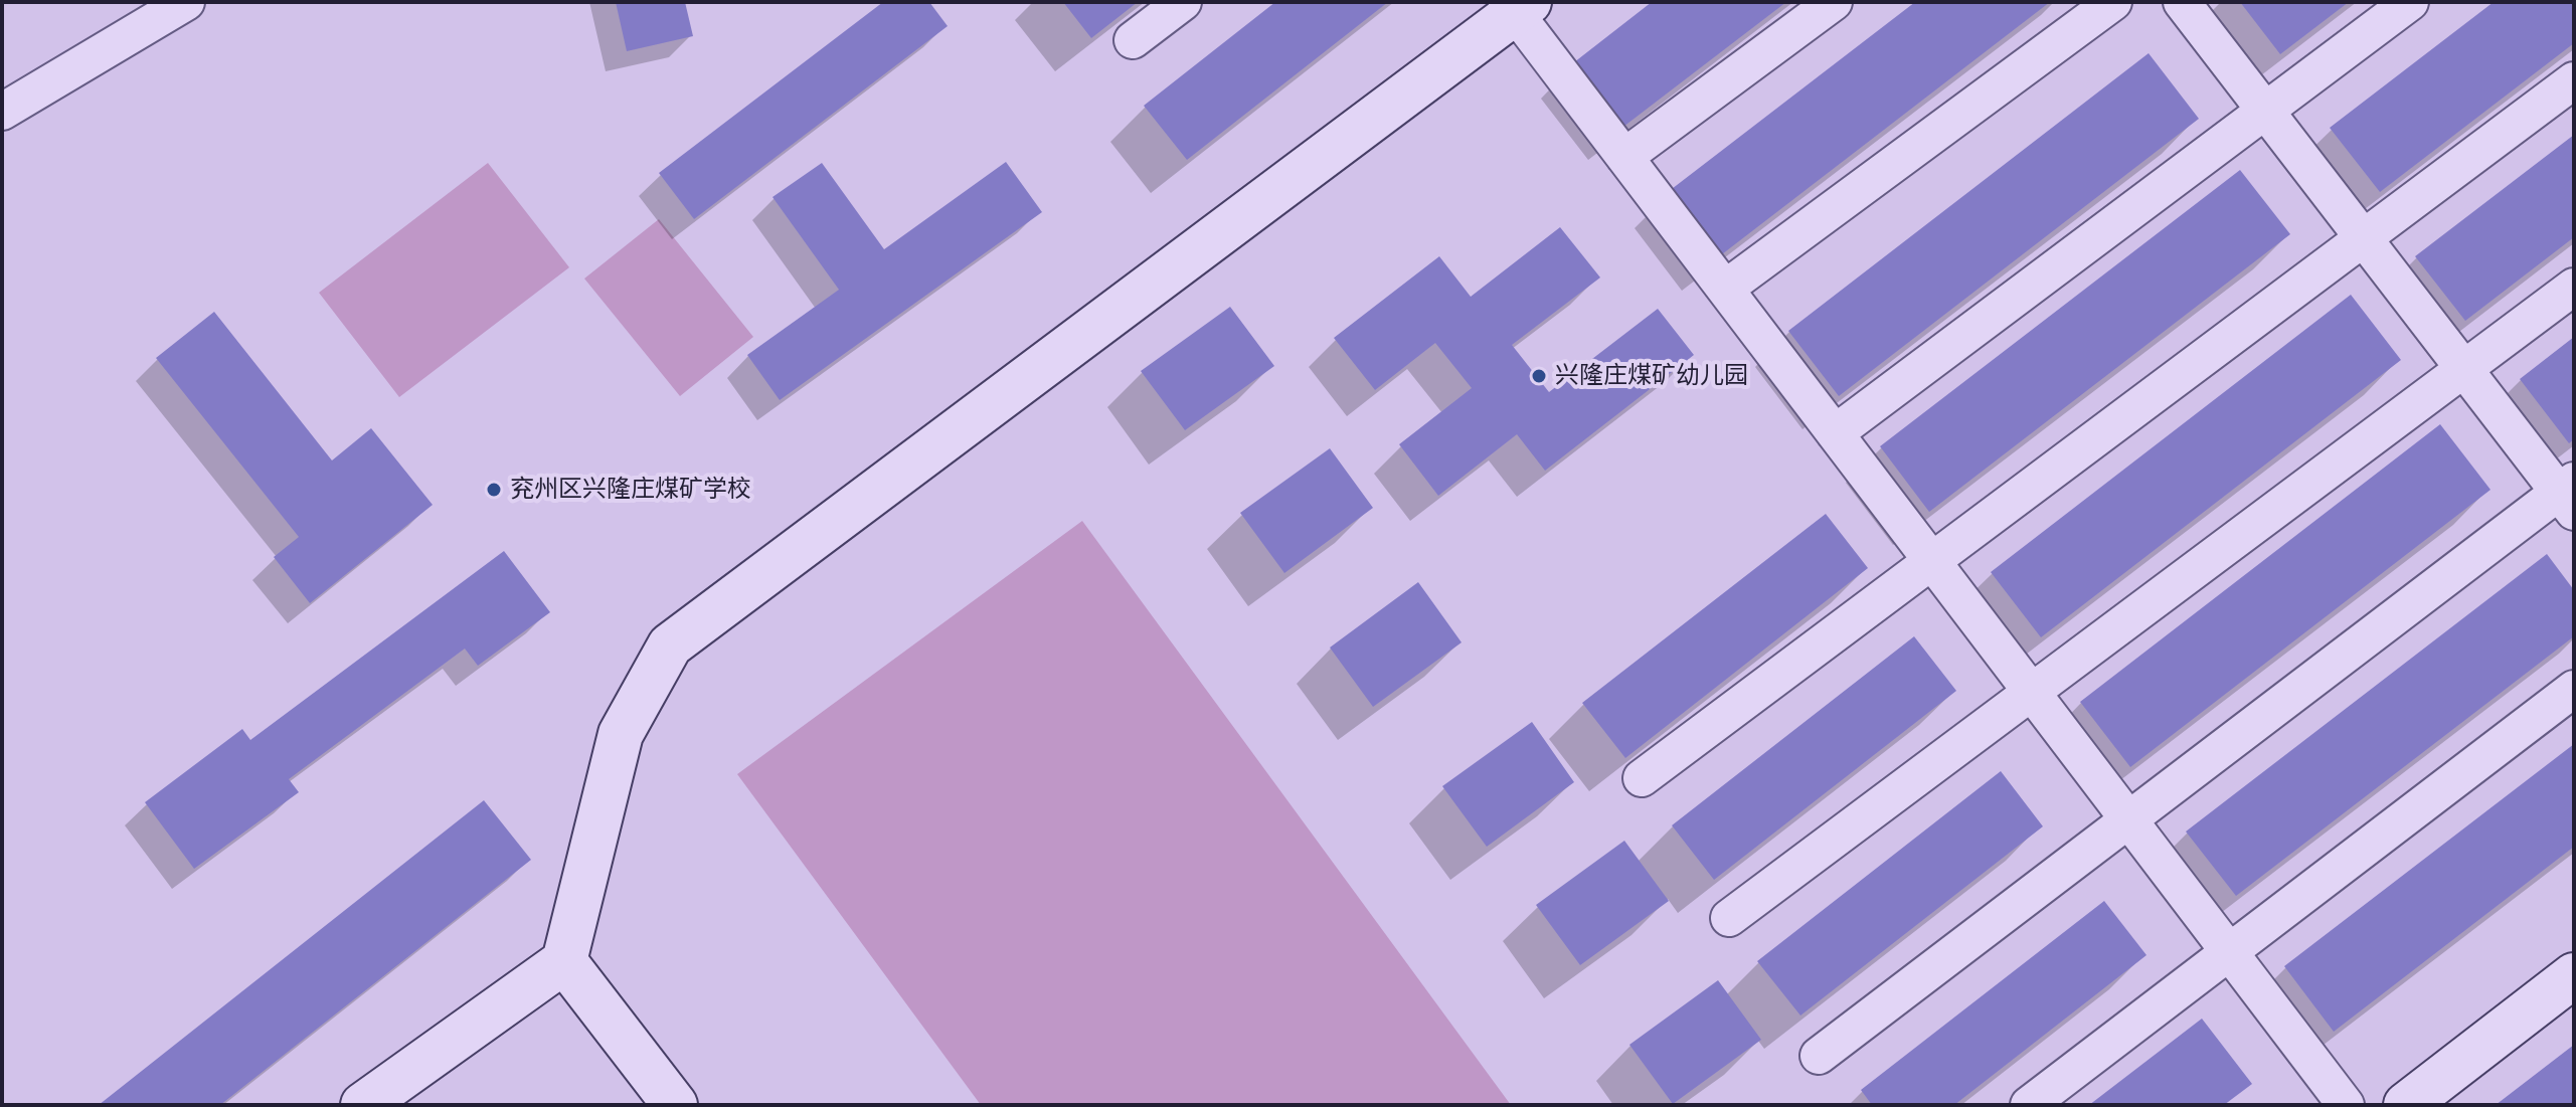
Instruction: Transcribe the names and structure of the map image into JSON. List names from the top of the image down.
{
  "places": ["兴隆庄煤矿幼儿园", "兖州区兴隆庄煤矿学校"]
}
